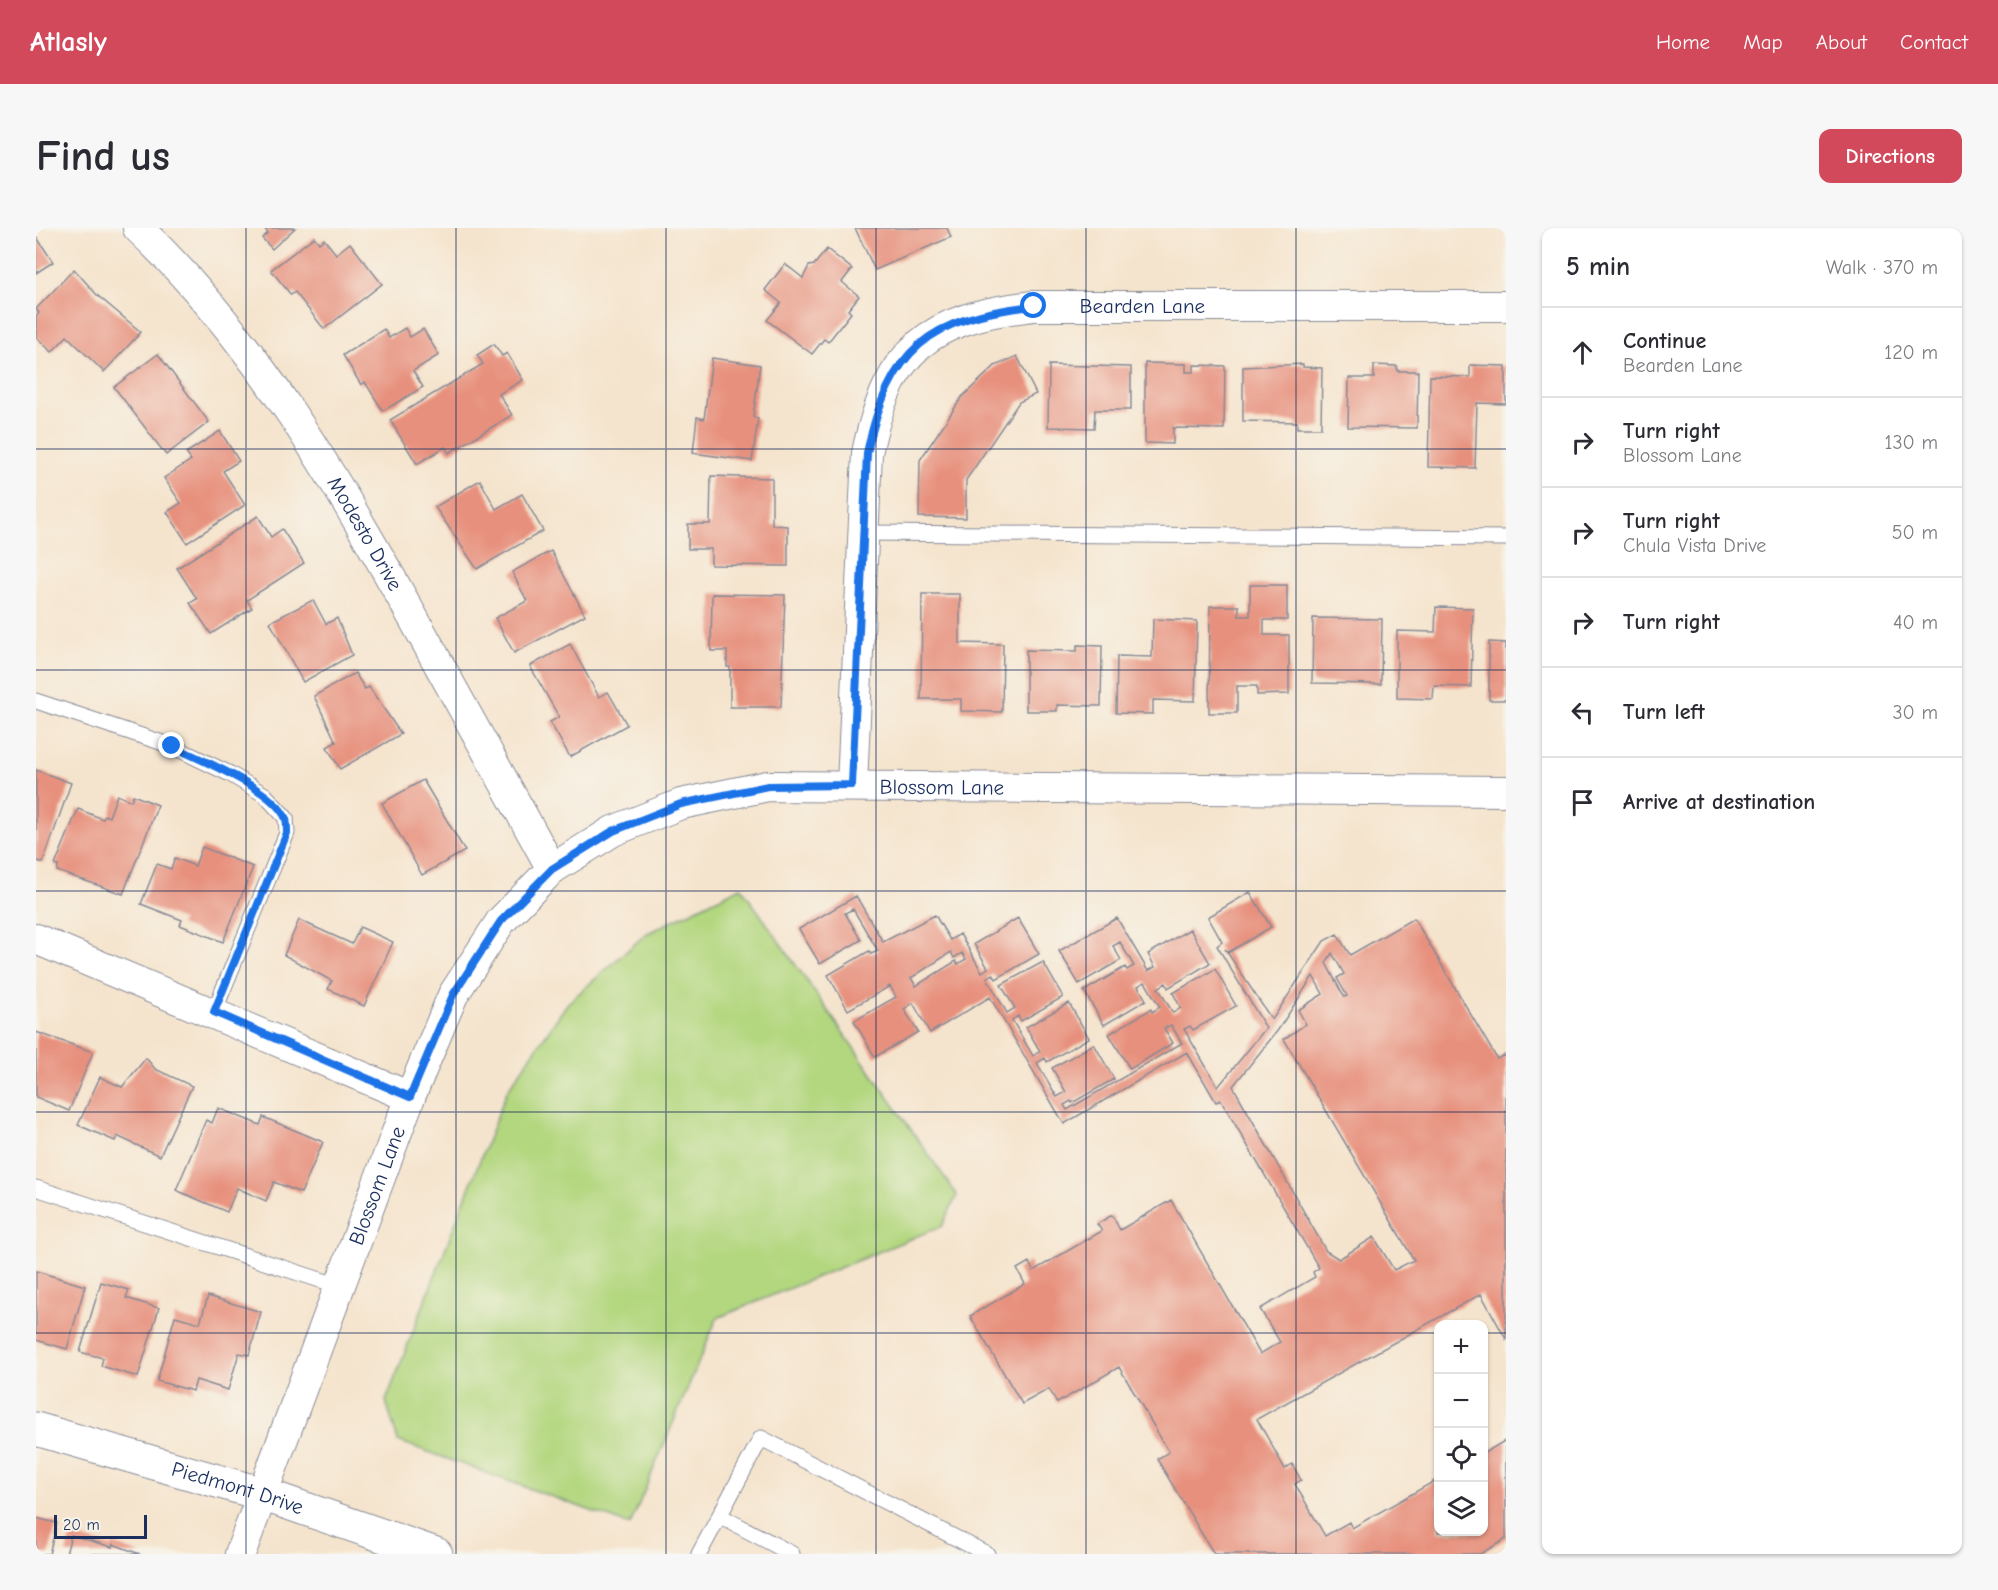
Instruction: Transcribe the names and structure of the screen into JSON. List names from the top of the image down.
{
  "streets": {
    "street": [
      "Bearden Lane",
      "Modesto Drive",
      "Blossom Lane",
      "Piedmont Drive"
    ]
  },
  "crossings": [
    ["Bearden Lane", "Blossom Lane"],
    ["Modesto Drive", "Blossom Lane"],
    ["Blossom Lane", "Piedmont Drive"]
  ],
  "scale_bar": "20 m",
  "page": {
    "header": "Atlasly",
    "nav": [
      "Home",
      "Map",
      "About",
      "Contact"
    ],
    "buttons": "Directions",
    "title": "Find us",
    "heading": ["5 min", "Walk · 370 m"],
    "list": [
      ["Continue", "Bearden Lane", "120 m"],
      ["Turn right", "Blossom Lane", "130 m"],
      ["Turn right", "Chula Vista Drive", "50 m"],
      ["Turn right", "40 m"],
      ["Turn left", "30 m"],
      "Arrive at destination"
    ],
    "map_buttons": ["+", "−"],
    "scale": "20 m"
  }
}
